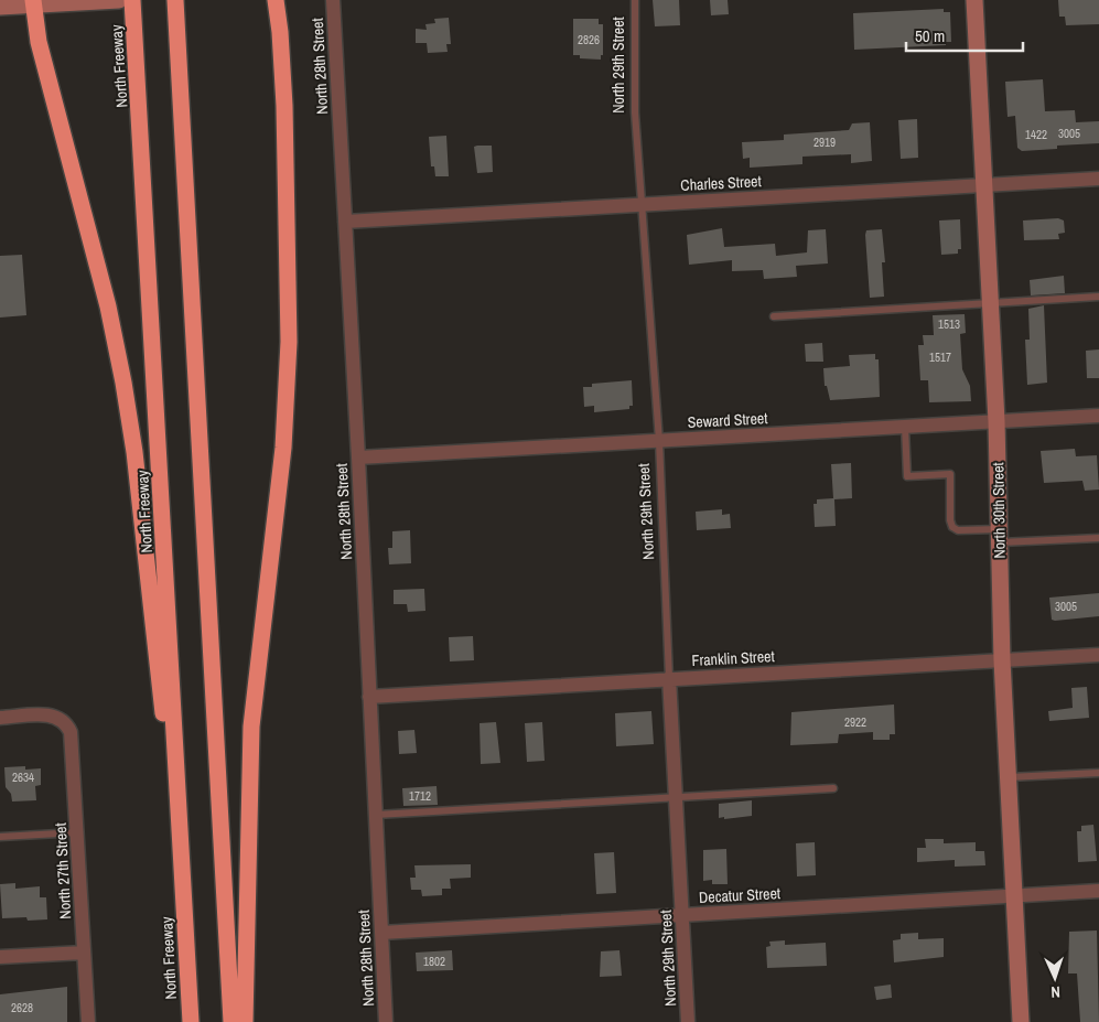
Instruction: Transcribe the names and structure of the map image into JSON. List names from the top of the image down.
{
  "streets": {
    "highway": ["North Freeway"],
    "main road": ["North 30th Street"],
    "street": [
      "North 29th Street",
      "North 28th Street",
      "Charles Street",
      "Seward Street",
      "Franklin Street",
      "North 27th Street",
      "Decatur Street"
    ]
  },
  "crossings": [
    ["North 29th Street", "Charles Street"],
    ["North 29th Street", "Seward Street"],
    ["North 29th Street", "Franklin Street"],
    ["North 29th Street", "Decatur Street"],
    ["North 28th Street", "Charles Street"],
    ["North 28th Street", "Seward Street"],
    ["North 28th Street", "Franklin Street"],
    ["North 28th Street", "Decatur Street"],
    ["Charles Street", "North 30th Street"],
    ["Seward Street", "North 30th Street"],
    ["North 30th Street", "Franklin Street"],
    ["North 30th Street", "Decatur Street"]
  ],
  "house_numbers": [
    "2826",
    "3005",
    "1422",
    "2919",
    "1513",
    "1517",
    "3005",
    "2922",
    "2634",
    "1712",
    "1802",
    "2628"
  ],
  "scale_bar": "50 m",
  "north": "bottom"
}
